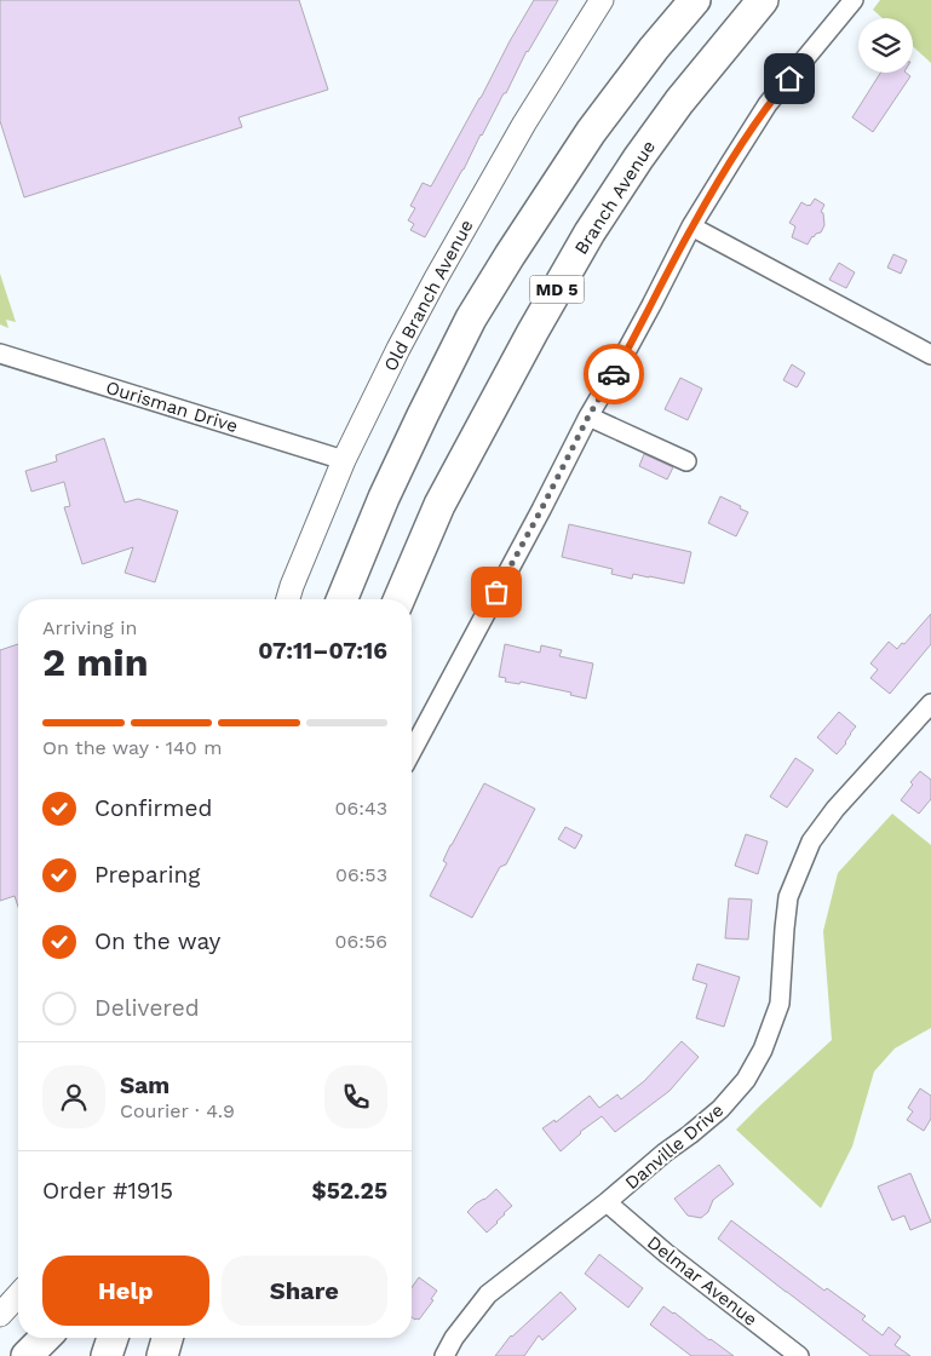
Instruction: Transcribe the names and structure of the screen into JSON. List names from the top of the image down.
{
  "streets": {
    "highway": ["Branch Avenue", "MD 5"],
    "street": [
      "Old Branch Avenue",
      "Ourisman Drive",
      "Danville Drive",
      "Delmar Avenue"
    ]
  },
  "crossings": [
    ["Old Branch Avenue", "Ourisman Drive"],
    ["Danville Drive", "Delmar Avenue"]
  ],
  "page": {
    "heading": ["2 min", "Arriving in", "07:11–07:16"],
    "panel": [
      "Sam",
      "Courier · 4.9",
      "Order #1915",
      "$52.25"
    ],
    "bar": "On the way · 140 m",
    "list": [
      ["Confirmed", "06:43"],
      ["Preparing", "06:53"],
      ["On the way", "06:56"],
      "Delivered"
    ],
    "buttons": ["Help", "Share"]
  }
}
